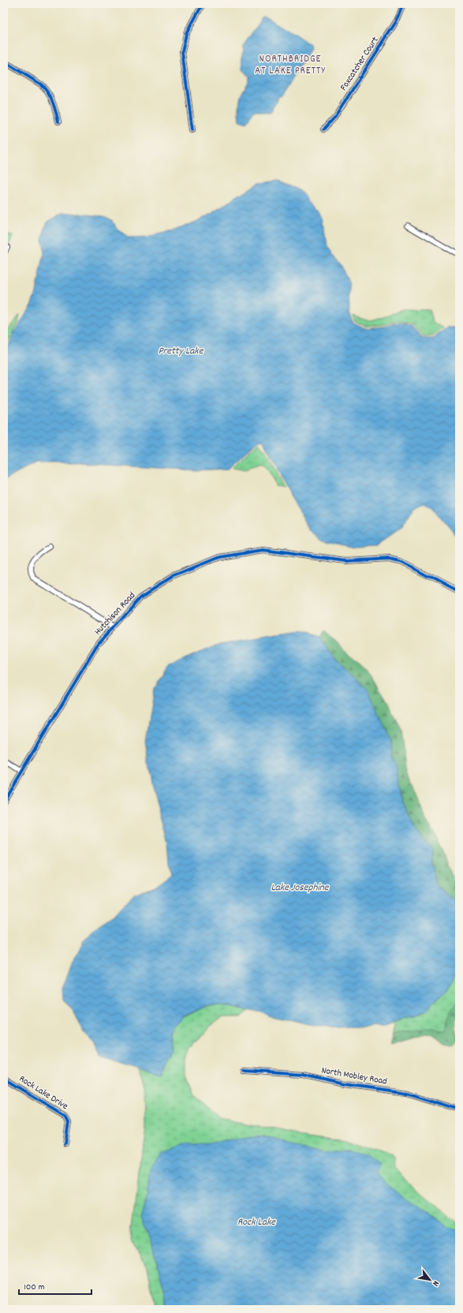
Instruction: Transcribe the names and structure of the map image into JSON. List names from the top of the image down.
{
  "streets": {
    "street": [
      "Foxcatcher Court",
      "Hutchison Road",
      "North Mobley Road",
      "Rock Lake Drive"
    ]
  },
  "districts": ["NORTHBRIDGE AT LAKE PRETTY"],
  "water": ["Pretty Lake", "Lake Josephine", "Rock Lake"],
  "scale_bar": "100 m",
  "north": "bottom right"
}
